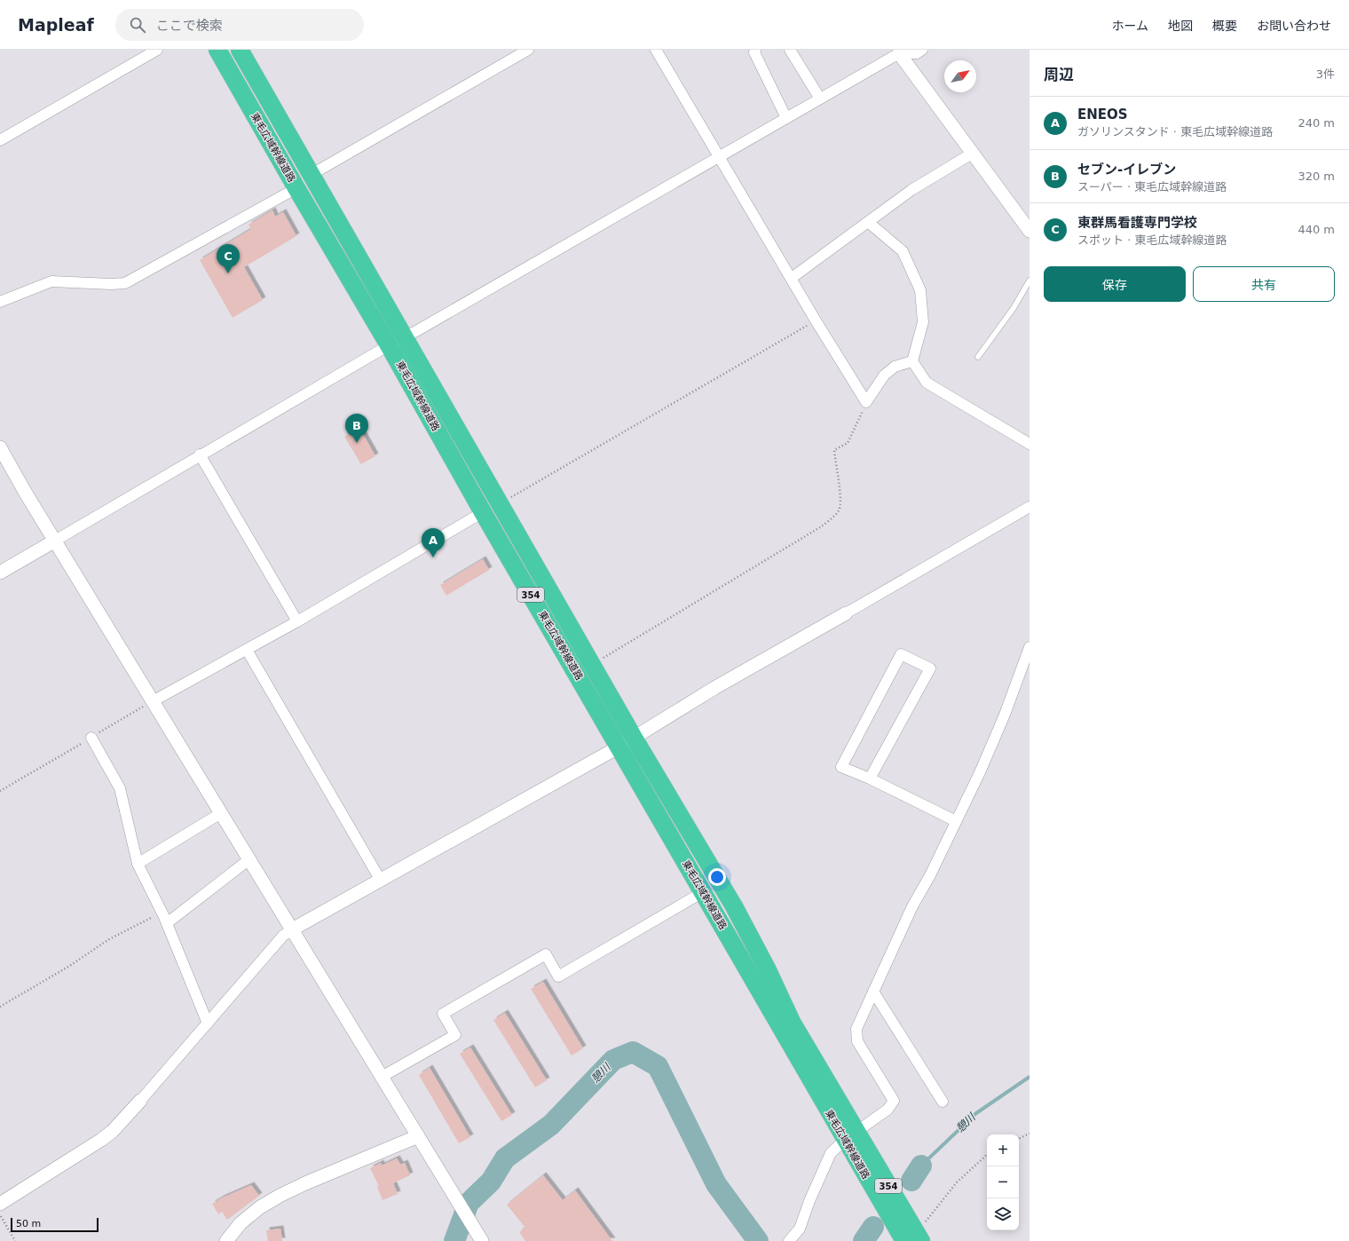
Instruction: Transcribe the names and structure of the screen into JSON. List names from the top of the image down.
{
  "streets": {
    "highway": ["東毛広域幹線道路", "354"]
  },
  "water": ["憩川"],
  "scale_bar": "50 m",
  "north": "top right",
  "page": {
    "header": "Mapleaf",
    "search": "ここで検索",
    "nav": [
      "ホーム",
      "地図",
      "概要",
      "お問い合わせ"
    ],
    "heading": ["周辺", "3件"],
    "list": [
      {
        "mark": "A",
        "name": "ENEOS",
        "note": "ガソリンスタンド · 東毛広域幹線道路",
        "value": "240 m"
      },
      {
        "mark": "B",
        "name": "セブン-イレブン",
        "note": "スーパー · 東毛広域幹線道路",
        "value": "320 m"
      },
      {
        "mark": "C",
        "name": "東群馬看護専門学校",
        "note": "スポット · 東毛広域幹線道路",
        "value": "440 m"
      }
    ],
    "pins": ["C", "B", "A"],
    "buttons": ["保存", "共有"],
    "map_buttons": ["+", "−"],
    "scale": "50 m"
  }
}
